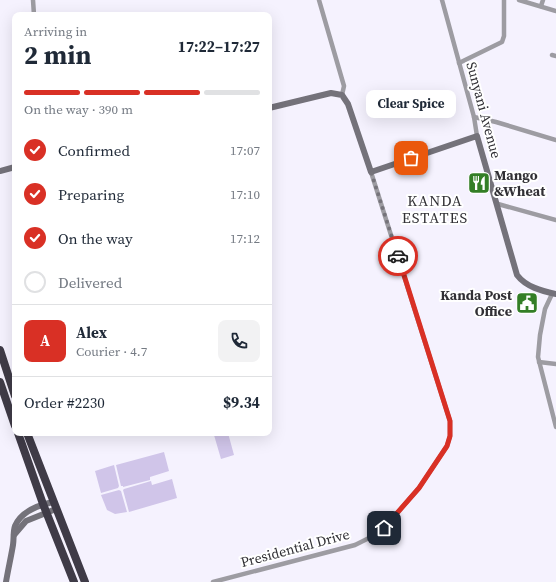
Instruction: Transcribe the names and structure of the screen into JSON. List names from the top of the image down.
{
  "streets": {
    "street": ["Sunyani Avenue", "Presidential Drive"]
  },
  "districts": ["KANDA ESTATES"],
  "places": {
    "other": ["Clear Spice"],
    "restaurant": ["Mango &Wheat"],
    "public building": ["Kanda Post Office"]
  },
  "page": {
    "heading": ["2 min", "Arriving in", "17:22–17:27"],
    "panel": [
      "Alex",
      "Courier · 4.7",
      "Order #2230",
      "$9.34"
    ],
    "bar": "On the way · 390 m",
    "bubble": "Clear Spice",
    "list": [
      ["Confirmed", "17:07"],
      ["Preparing", "17:10"],
      ["On the way", "17:12"],
      "Delivered"
    ],
    "round": "A"
  }
}
